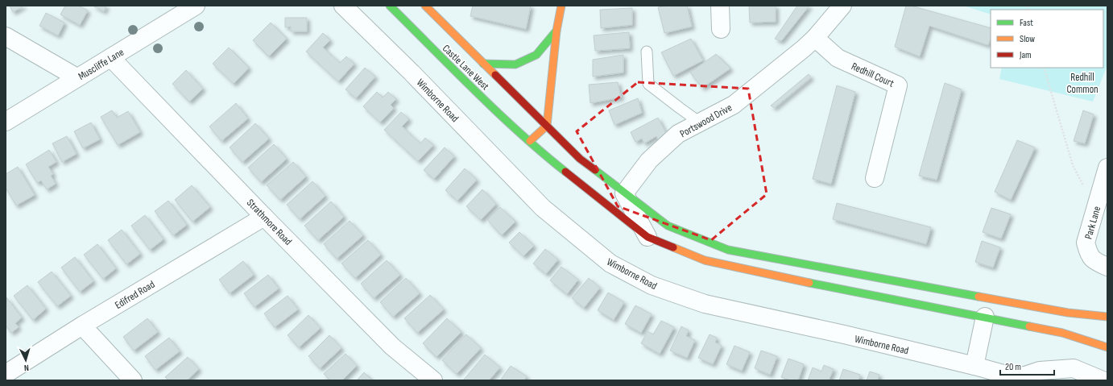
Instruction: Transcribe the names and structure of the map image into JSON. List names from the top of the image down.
{
  "streets": {
    "main road": ["Castle Lane West"],
    "street": [
      "Muscliffe Lane",
      "Redhill Court",
      "Wimborne Road",
      "Portswood Drive",
      "Strathmore Road",
      "Park Lane",
      "Edifred Road"
    ]
  },
  "crossings": [
    ["Muscliffe Lane", "Strathmore Road"],
    ["Redhill Court", "Portswood Drive"],
    ["Strathmore Road", "Edifred Road"]
  ],
  "parks": ["Redhill Common"],
  "legend": ["Fast", "Slow", "Jam"],
  "scale_bar": "20 m",
  "north": "bottom"
}
